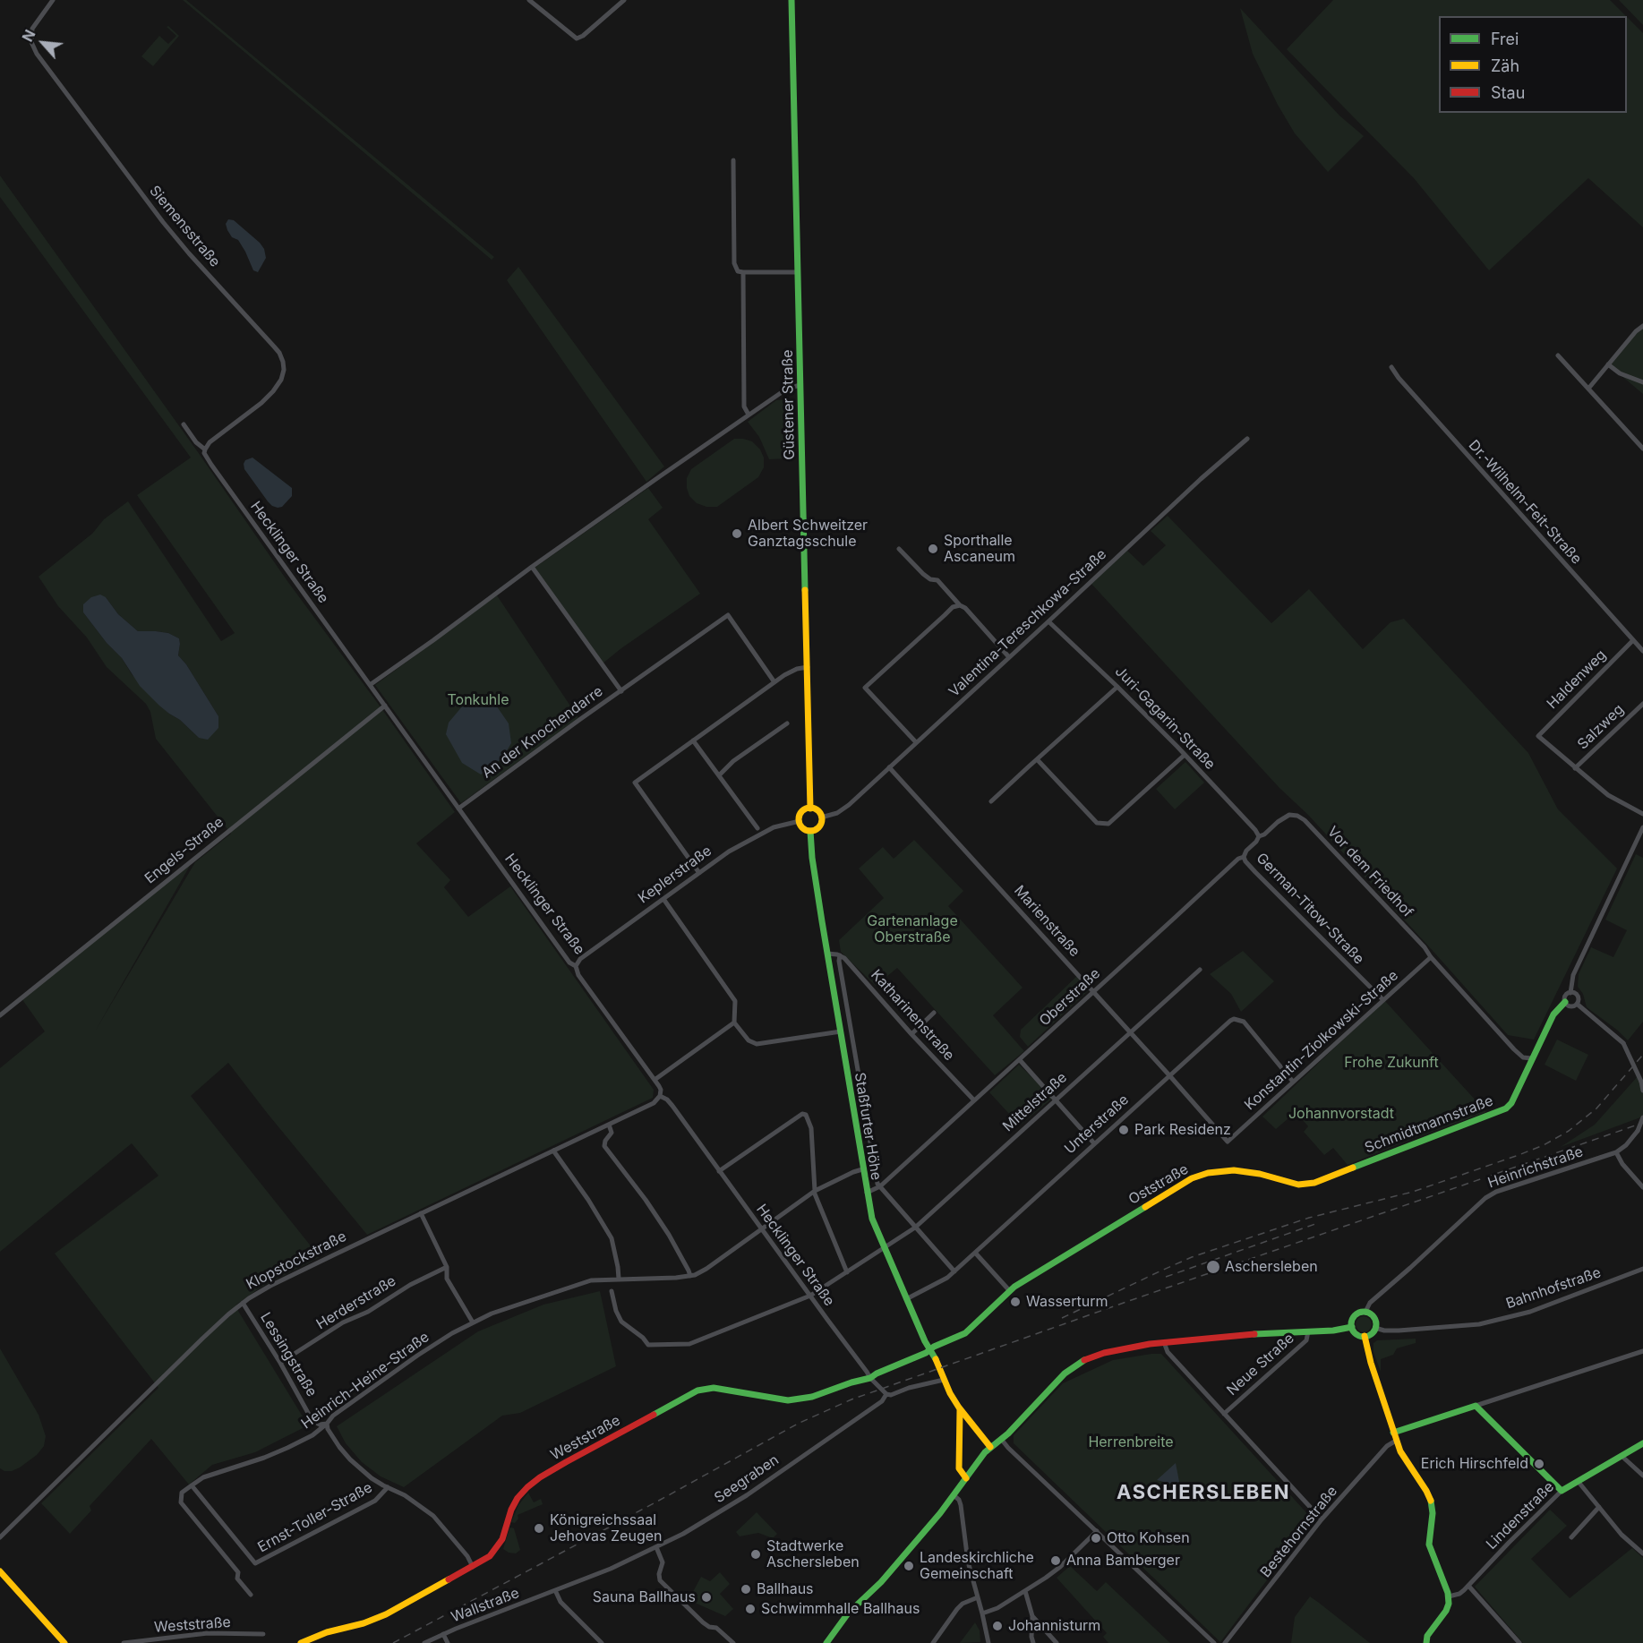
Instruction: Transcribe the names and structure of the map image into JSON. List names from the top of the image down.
{
  "streets": {
    "main road": [
      "Güstener Straße",
      "Schmidtmannstraße",
      "Staßfurter Höhe",
      "Oststraße",
      "Weststraße",
      "Lindenstraße"
    ],
    "street": [
      "Siemensstraße",
      "Dr.-Wilhelm-Feit-Straße",
      "Hecklinger Straße",
      "Valentina-Tereschkowa-Straße",
      "Haldenweg",
      "Juri-Gagarin-Straße",
      "Salzweg",
      "An der Knochendarre",
      "Engels-Straße",
      "Vor dem Friedhof",
      "Keplerstraße",
      "German-Titow-Straße",
      "Marienstraße",
      "Oberstraße",
      "Katharinenstraße",
      "Konstantin-Ziolkowski-Straße",
      "Mittelstraße",
      "Unterstraße",
      "Heinrichstraße",
      "Klopstockstraße",
      "Bahnhofstraße",
      "Herderstraße",
      "Lessingstraße",
      "Neue Straße",
      "Heinrich-Heine-Straße",
      "Seegraben",
      "Ernst-Toller-Straße",
      "Bestehornstraße",
      "Wallstraße"
    ]
  },
  "crossings": [
    ["Siemensstraße", "Hecklinger Straße"],
    ["Güstener Straße", "Valentina-Tereschkowa-Straße"],
    ["Güstener Straße", "Keplerstraße"],
    ["Güstener Straße", "Staßfurter Höhe"],
    ["Dr.-Wilhelm-Feit-Straße", "Haldenweg"],
    ["Hecklinger Straße", "An der Knochendarre"],
    ["Hecklinger Straße", "Engels-Straße"],
    ["Hecklinger Straße", "Keplerstraße"],
    ["Hecklinger Straße", "Mittelstraße"],
    ["Hecklinger Straße", "Klopstockstraße"],
    ["Hecklinger Straße", "Heinrich-Heine-Straße"],
    ["Hecklinger Straße", "Weststraße"],
    ["Hecklinger Straße", "Seegraben"],
    ["Valentina-Tereschkowa-Straße", "Juri-Gagarin-Straße"],
    ["Valentina-Tereschkowa-Straße", "Keplerstraße"],
    ["Valentina-Tereschkowa-Straße", "Marienstraße"],
    ["Valentina-Tereschkowa-Straße", "Staßfurter Höhe"],
    ["Haldenweg", "Salzweg"],
    ["Juri-Gagarin-Straße", "Oberstraße"],
    ["Vor dem Friedhof", "Oberstraße"],
    ["Vor dem Friedhof", "Konstantin-Ziolkowski-Straße"],
    ["Vor dem Friedhof", "Schmidtmannstraße"],
    ["Keplerstraße", "Staßfurter Höhe"],
    ["German-Titow-Straße", "Oberstraße"],
    ["German-Titow-Straße", "Konstantin-Ziolkowski-Straße"],
    ["Marienstraße", "Oberstraße"],
    ["Marienstraße", "Konstantin-Ziolkowski-Straße"],
    ["Marienstraße", "Mittelstraße"],
    ["Marienstraße", "Unterstraße"],
    ["Oberstraße", "Katharinenstraße"],
    ["Oberstraße", "Staßfurter Höhe"],
    ["Katharinenstraße", "Staßfurter Höhe"],
    ["Konstantin-Ziolkowski-Straße", "Unterstraße"],
    ["Mittelstraße", "Staßfurter Höhe"],
    ["Unterstraße", "Staßfurter Höhe"],
    ["Schmidtmannstraße", "Oststraße"],
    ["Staßfurter Höhe", "Oststraße"],
    ["Staßfurter Höhe", "Heinrich-Heine-Straße"],
    ["Staßfurter Höhe", "Weststraße"],
    ["Staßfurter Höhe", "Seegraben"],
    ["Heinrichstraße", "Bahnhofstraße"],
    ["Oststraße", "Weststraße"],
    ["Klopstockstraße", "Lessingstraße"],
    ["Herderstraße", "Lessingstraße"],
    ["Lessingstraße", "Heinrich-Heine-Straße"],
    ["Lessingstraße", "Weststraße"],
    ["Lessingstraße", "Ernst-Toller-Straße"],
    ["Heinrich-Heine-Straße", "Ernst-Toller-Straße"],
    ["Seegraben", "Wallstraße"]
  ],
  "districts": ["ASCHERSLEBEN"],
  "parks": [
    "Tonkuhle",
    "Gartenanlage Oberstraße",
    "Frohe Zukunft",
    "Johannvorstadt",
    "Herrenbreite"
  ],
  "places": [
    "Albert Schweitzer Ganztagsschule",
    "Sporthalle Ascaneum",
    "Park Residenz",
    "Aschersleben",
    "Wasserturm",
    "Erich Hirschfeld",
    "Königreichssaal Jehovas Zeugen",
    "Otto Kohsen",
    "Stadtwerke Aschersleben",
    "Anna Bamberger",
    "Landeskirchliche Gemeinschaft",
    "Ballhaus",
    "Sauna Ballhaus",
    "Schwimmhalle Ballhaus",
    "Johannisturm"
  ],
  "legend": ["Frei", "Zäh", "Stau"],
  "north": "top left"
}
